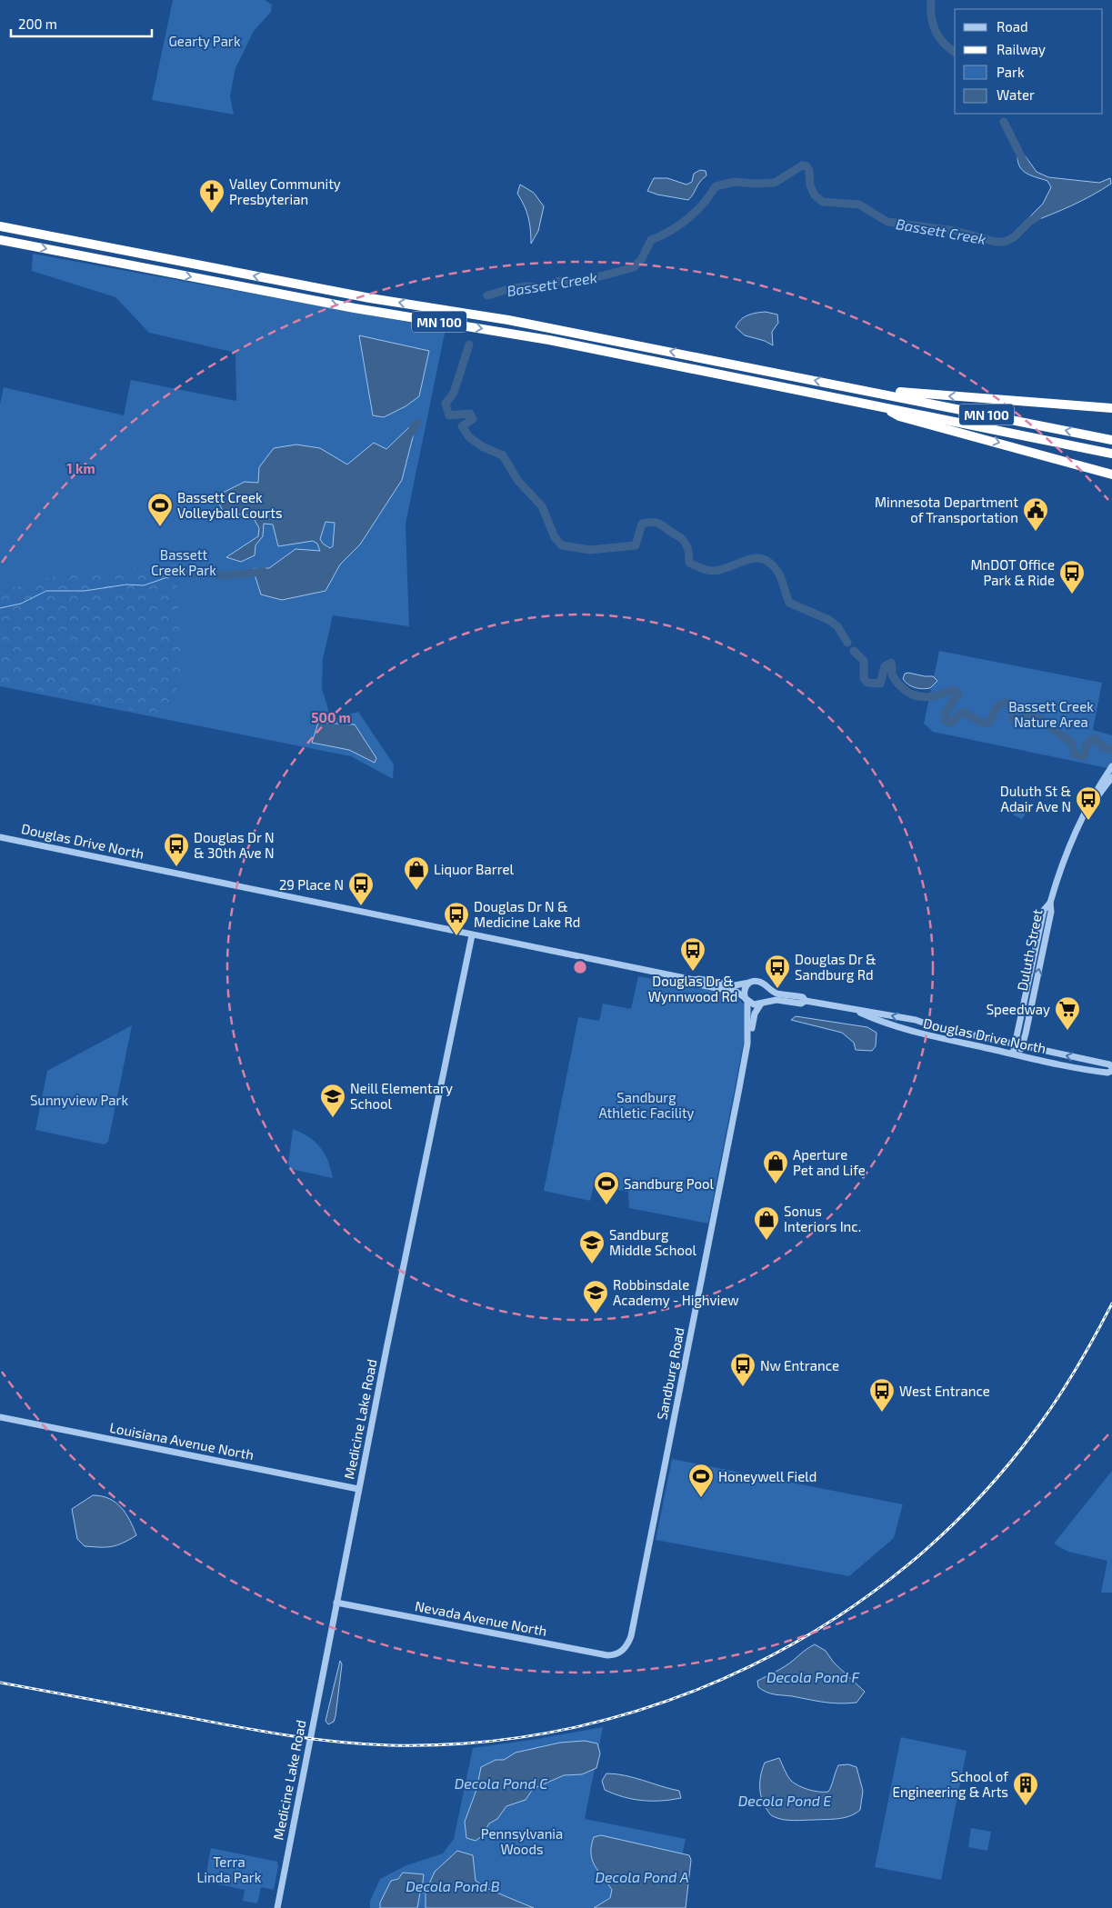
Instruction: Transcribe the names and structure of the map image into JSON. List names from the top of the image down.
{
  "streets": {
    "highway": ["MN 100"],
    "street": [
      "Douglas Drive North",
      "Duluth Street",
      "Sandburg Road",
      "Medicine Lake Road",
      "Louisiana Avenue North",
      "Nevada Avenue North"
    ]
  },
  "crossings": [
    ["Douglas Drive North", "Duluth Street"],
    ["Douglas Drive North", "Sandburg Road"],
    ["Douglas Drive North", "Medicine Lake Road"],
    ["Sandburg Road", "Nevada Avenue North"],
    ["Medicine Lake Road", "Louisiana Avenue North"],
    ["Medicine Lake Road", "Nevada Avenue North"]
  ],
  "water": [
    "Bassett Creek",
    "Decola Pond F",
    "Decola Pond C",
    "Decola Pond E",
    "Decola Pond A",
    "Decola Pond B"
  ],
  "parks": [
    "Gearty Park",
    "Bassett Creek Park",
    "Bassett Creek Nature Area",
    "Sandburg Athletic Facility",
    "Sunnyview Park",
    "Pennsylvania Woods",
    "Terra Linda Park"
  ],
  "places": {
    "church": ["Valley Community Presbyterian"],
    "sports": ["Bassett Creek Volleyball Courts", "Sandburg Pool", "Honeywell Field"],
    "public building": ["Minnesota Department of Transportation"],
    "bus stop": [
      "MnDOT Office Park & Ride",
      "Duluth St & Adair Ave N",
      "Douglas Dr N & 30th Ave N",
      "29 Place N",
      "Douglas Dr N & Medicine Lake Rd",
      "Douglas Dr & Wynnwood Rd",
      "Douglas Dr & Sandburg Rd",
      "Nw Entrance",
      "West Entrance"
    ],
    "shop": ["Liquor Barrel", "Aperture Pet and Life", "Sonus Interiors Inc."],
    "supermarket": ["Speedway"],
    "school or university": ["Neill Elementary School", "Sandburg Middle School", "Robbinsdale Academy - Highview"],
    "building": ["School of Engineering & Arts"]
  },
  "legend": [
    "Road",
    "Railway",
    "Park",
    "Water"
  ],
  "scale_bar": "200 m",
  "rings": ["1 km", "500 m"]
}
